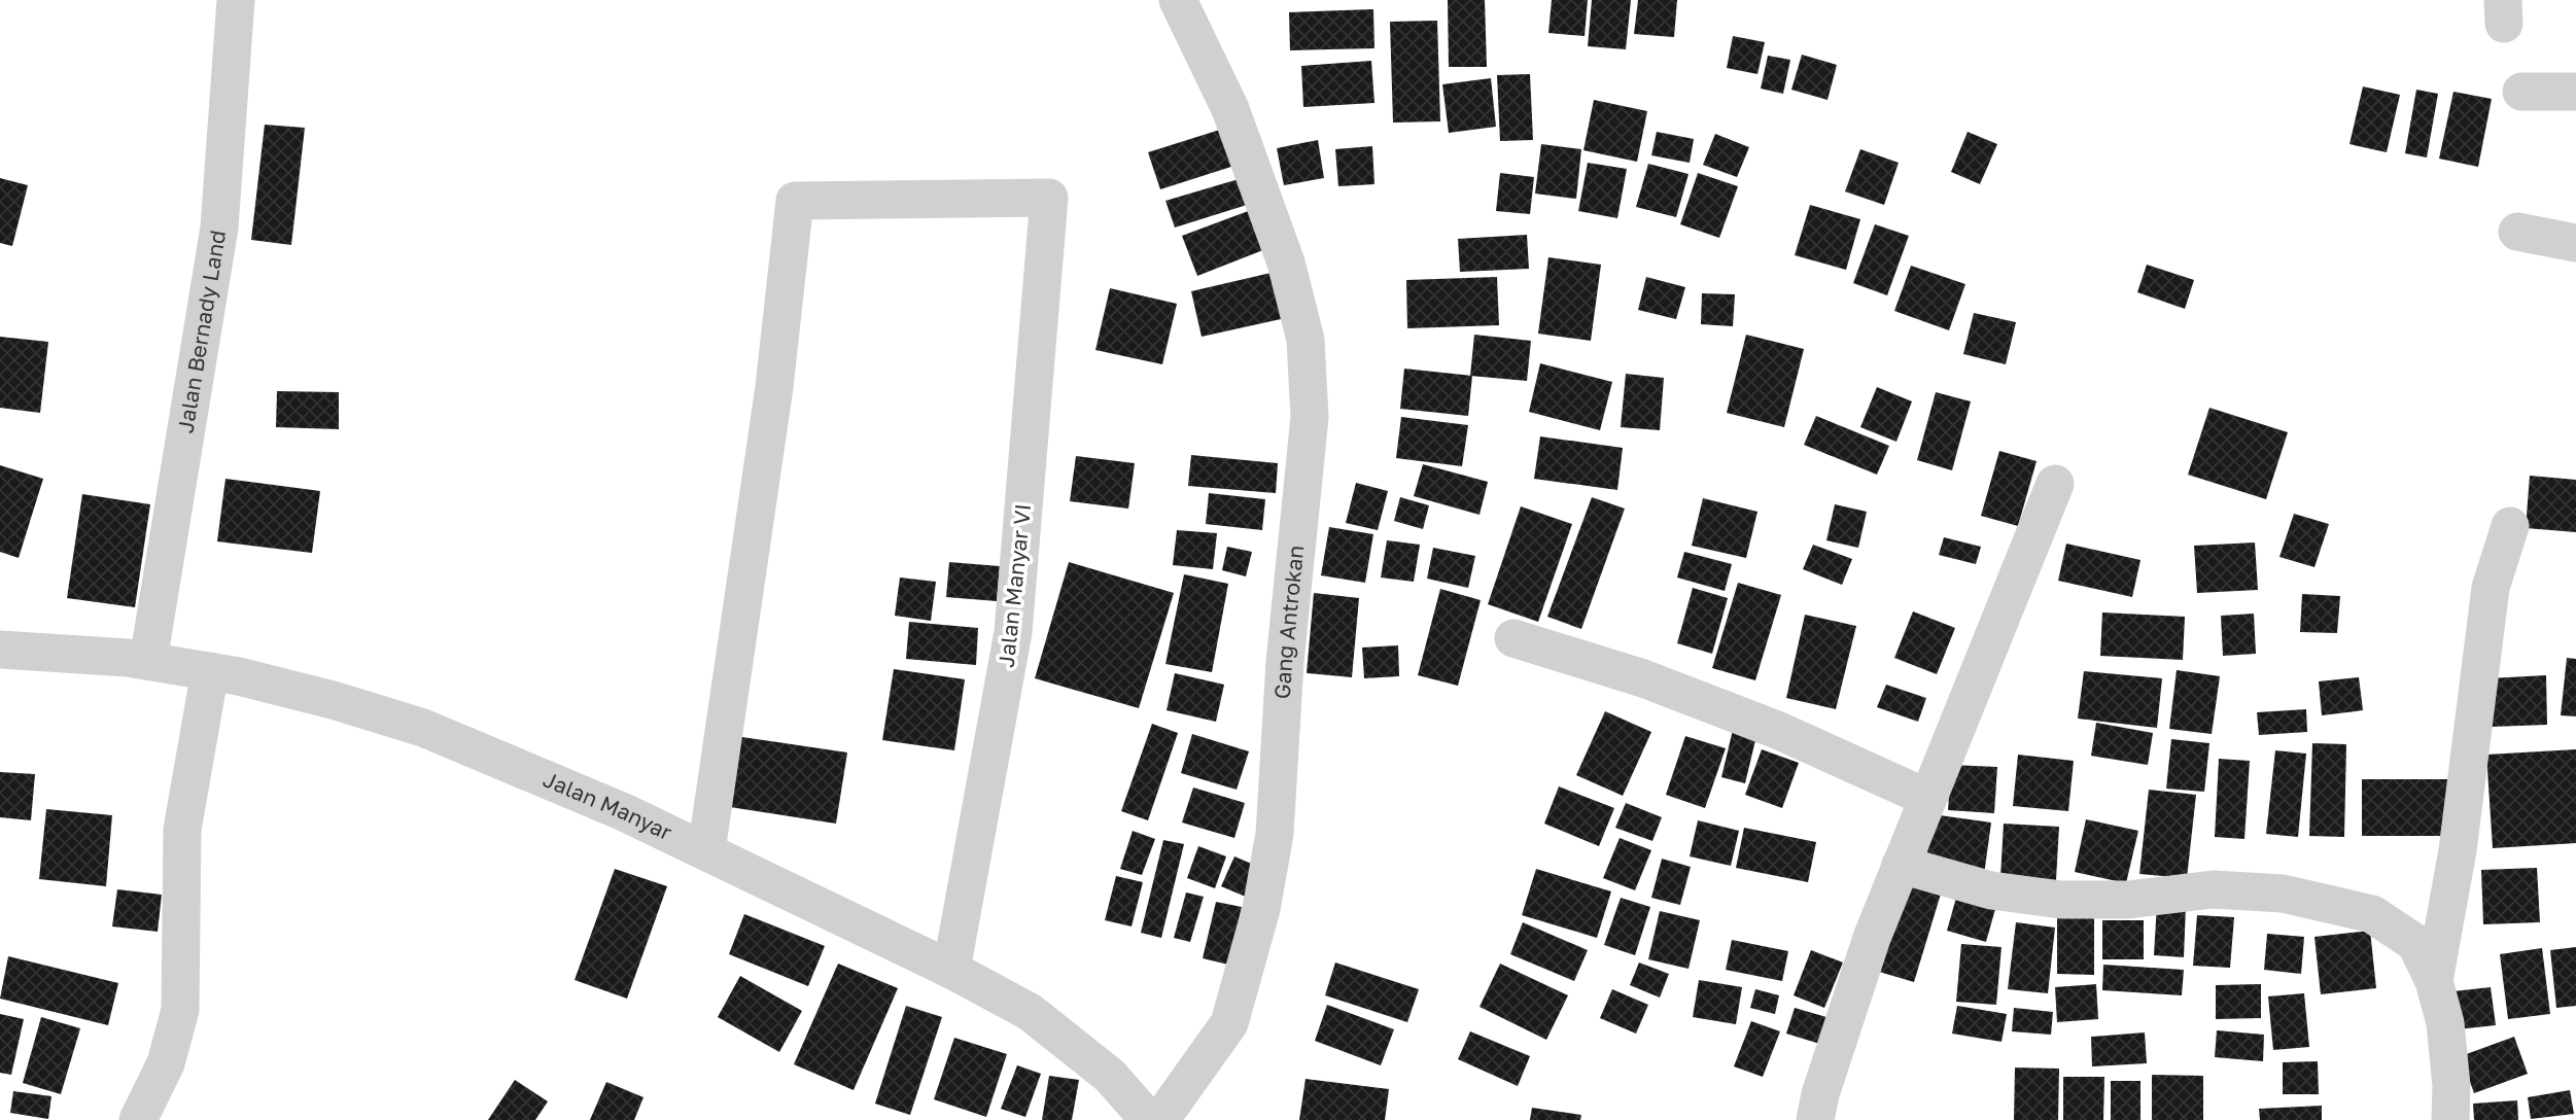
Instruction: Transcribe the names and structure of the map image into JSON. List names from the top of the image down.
{
  "streets": {
    "street": [
      "Jalan Bernady Land",
      "Jalan Manyar VI",
      "Gang Antrokan",
      "Jalan Manyar"
    ]
  },
  "crossings": [
    ["Jalan Bernady Land", "Jalan Manyar"],
    ["Jalan Manyar VI", "Jalan Manyar"]
  ]
}
